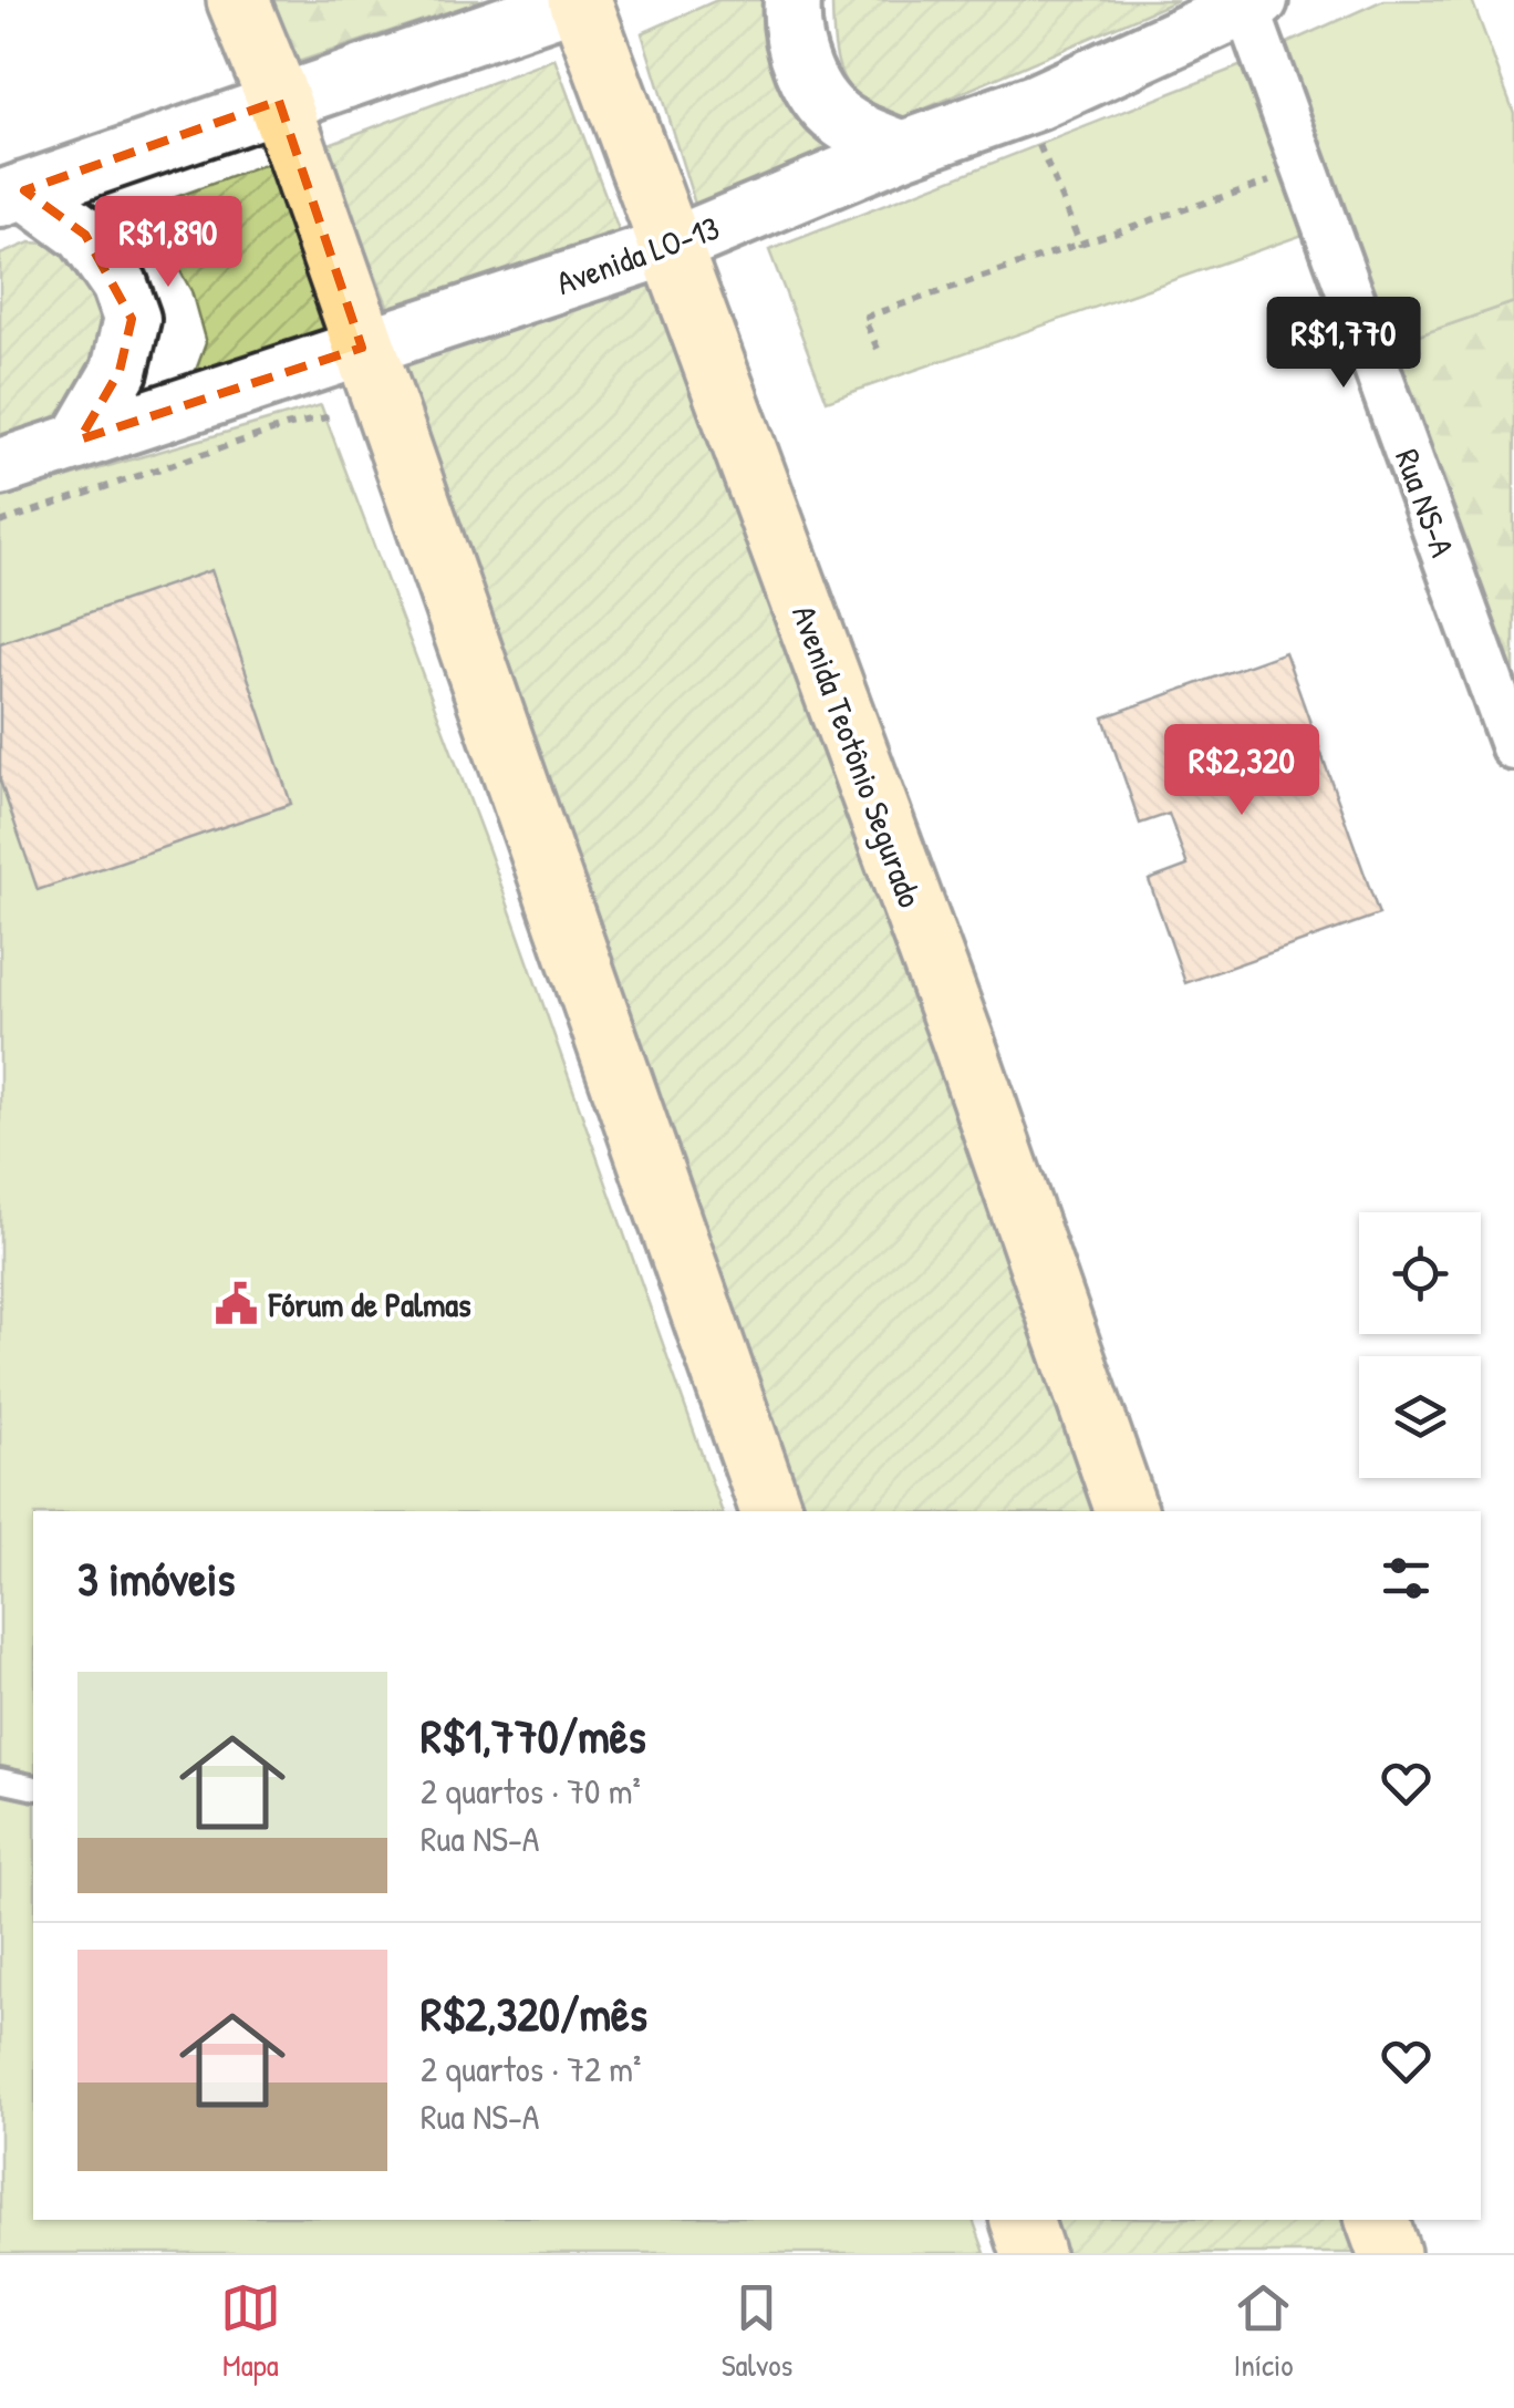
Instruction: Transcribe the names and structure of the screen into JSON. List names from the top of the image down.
{
  "streets": {
    "main road": ["Avenida Teotônio Segurado"],
    "street": ["Avenida LO-13", "Rua NS-A"]
  },
  "crossings": [
    ["Avenida LO-13", "Rua NS-A"],
    ["Avenida LO-13", "Avenida Teotônio Segurado"]
  ],
  "places": {
    "public building": ["Fórum de Palmas"]
  },
  "page": {
    "price": ["R$1,890", "R$1,770", "R$2,320"],
    "heading": "3 imóveis",
    "list": [
      {
        "name": "R$1,770/mês",
        "note": "2 quartos · 70 m² · Rua NS-A"
      },
      {
        "name": "R$2,320/mês",
        "note": "2 quartos · 72 m² · Rua NS-A"
      }
    ],
    "tabs": ["Mapa", "Salvos", "Início"]
  }
}
